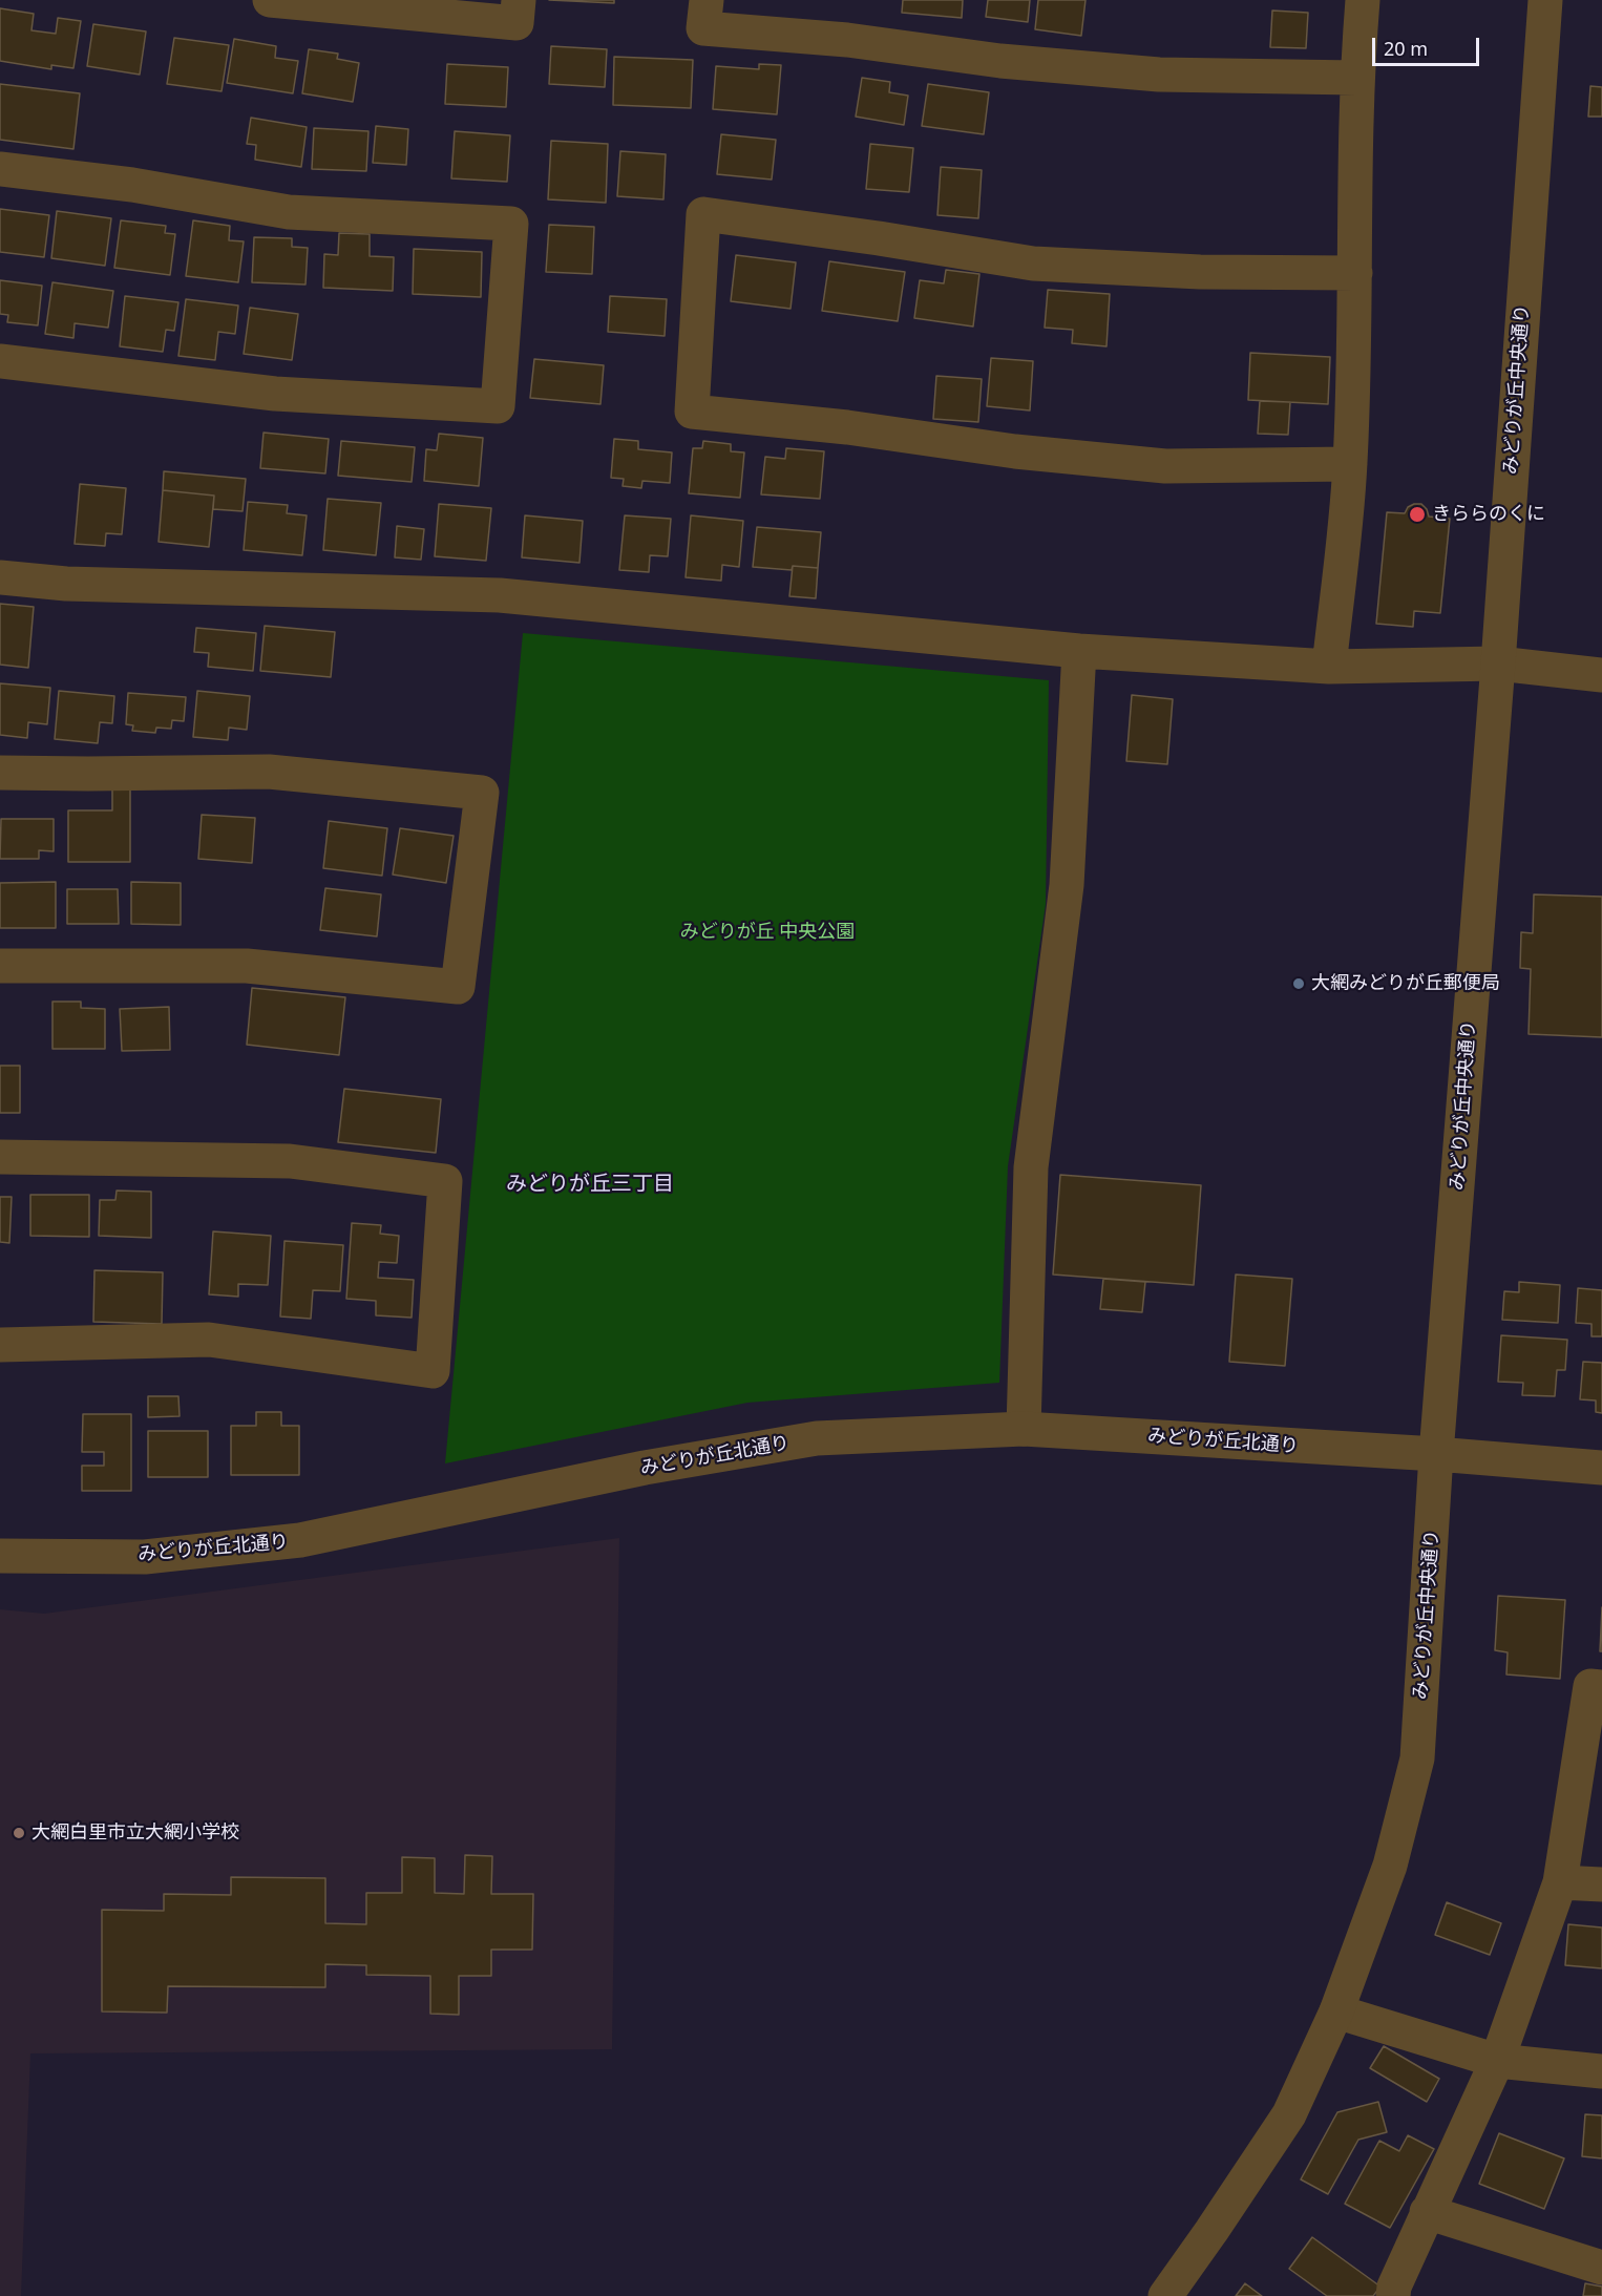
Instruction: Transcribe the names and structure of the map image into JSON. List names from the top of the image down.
{
  "streets": {
    "street": ["みどりが丘中央通り", "みどりが丘北通り"]
  },
  "crossings": [
    ["みどりが丘中央通り", "みどりが丘北通り"]
  ],
  "districts": ["みどりが丘三丁目"],
  "parks": ["みどりが丘 中央公園"],
  "places": ["きららのくに", "大網みどりが丘郵便局", "大網白里市立大網小学校"],
  "scale_bar": "20 m"
}
